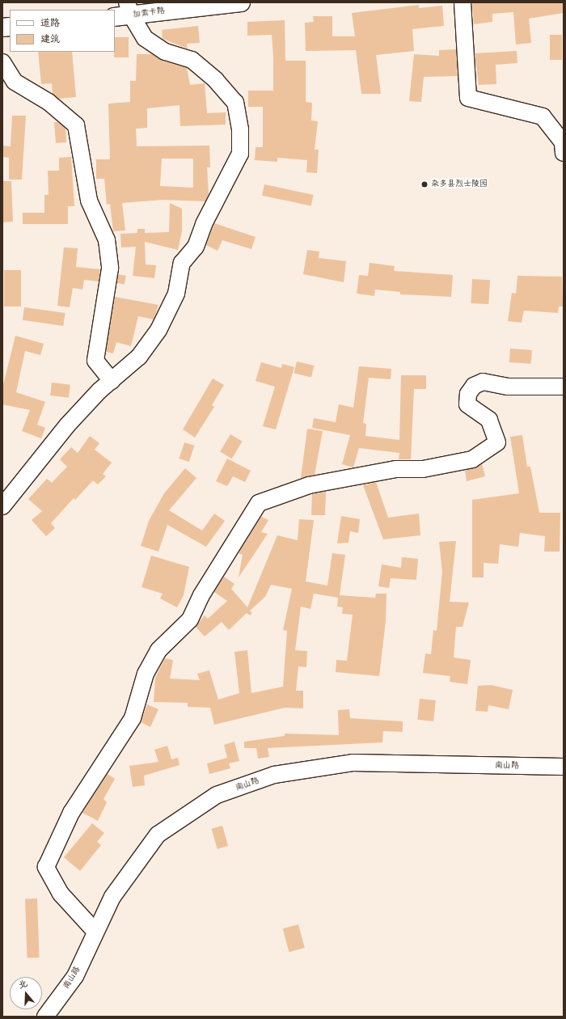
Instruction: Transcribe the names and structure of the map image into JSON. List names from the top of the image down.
{
  "streets": {
    "main road": ["加索卡路"],
    "street": ["南山路"]
  },
  "places": ["杂多县烈士陵园"],
  "legend": ["道路", "建筑"],
  "north": "top"
}
